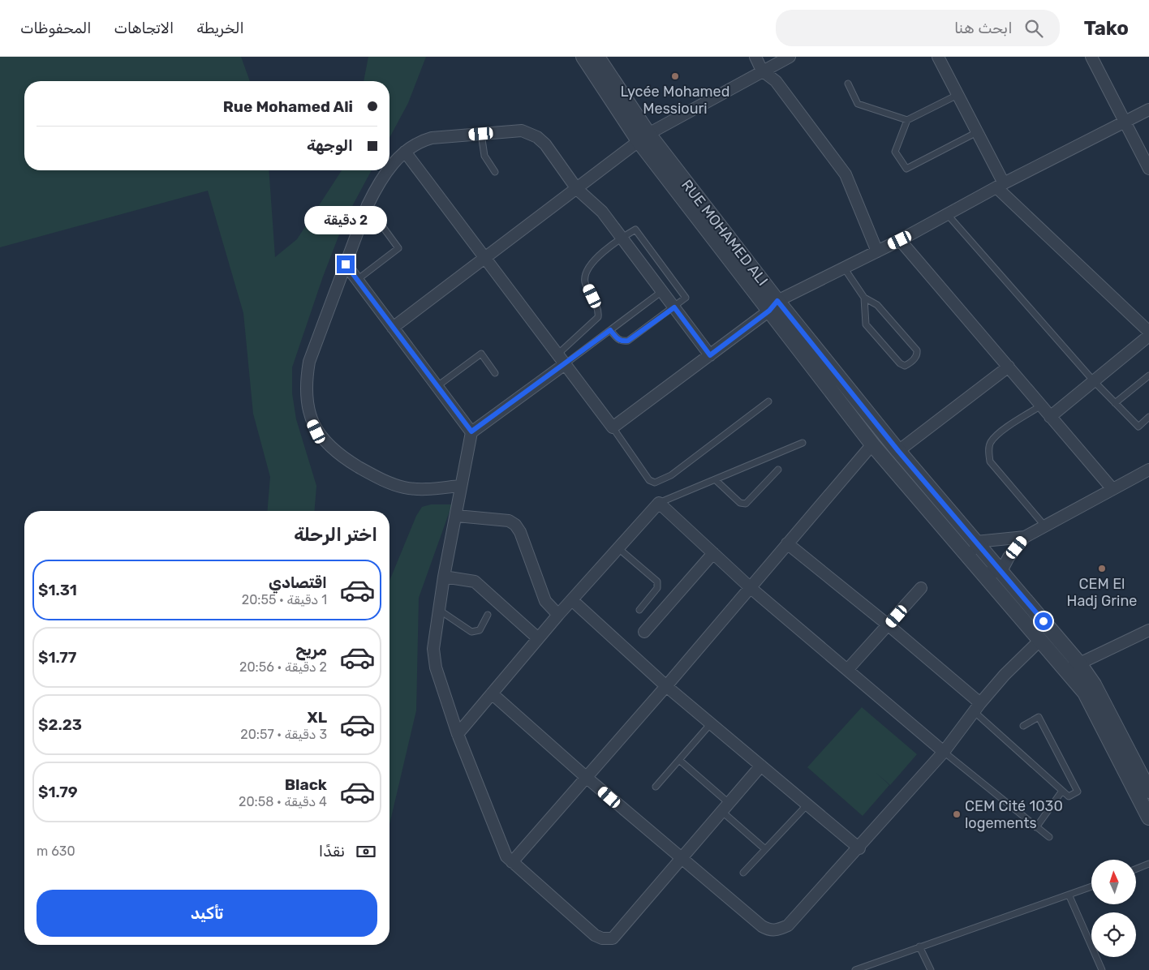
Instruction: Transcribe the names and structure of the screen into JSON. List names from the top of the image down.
{
  "streets": {
    "street": ["RUE MOHAMED ALI"]
  },
  "places": ["Lycée Mohamed Messiouri", "CEM El Hadj Grine", "CEM Cité 1030 logements"],
  "north": "top",
  "page": {
    "header": "Tako",
    "search": "ابحث هنا",
    "nav": ["الخريطة", "الاتجاهات", "المحفوظات"],
    "banner": ["Rue Mohamed Ali", "الوجهة"],
    "bubble": "2 دقيقة",
    "heading": "اختر الرحلة",
    "list": [
      {
        "name": "اقتصادي",
        "note": "1 دقيقة · 20:55",
        "value": "$1.31"
      },
      {
        "name": "مريح",
        "note": "2 دقيقة · 20:56",
        "value": "$1.77"
      },
      {
        "name": "XL",
        "note": "3 دقيقة · 20:57",
        "value": "$2.23"
      },
      {
        "name": "Black",
        "note": "4 دقيقة · 20:58",
        "value": "$1.79"
      }
    ],
    "pay": ["نقدًا", "630 m"],
    "buttons": "تأكيد"
  }
}
